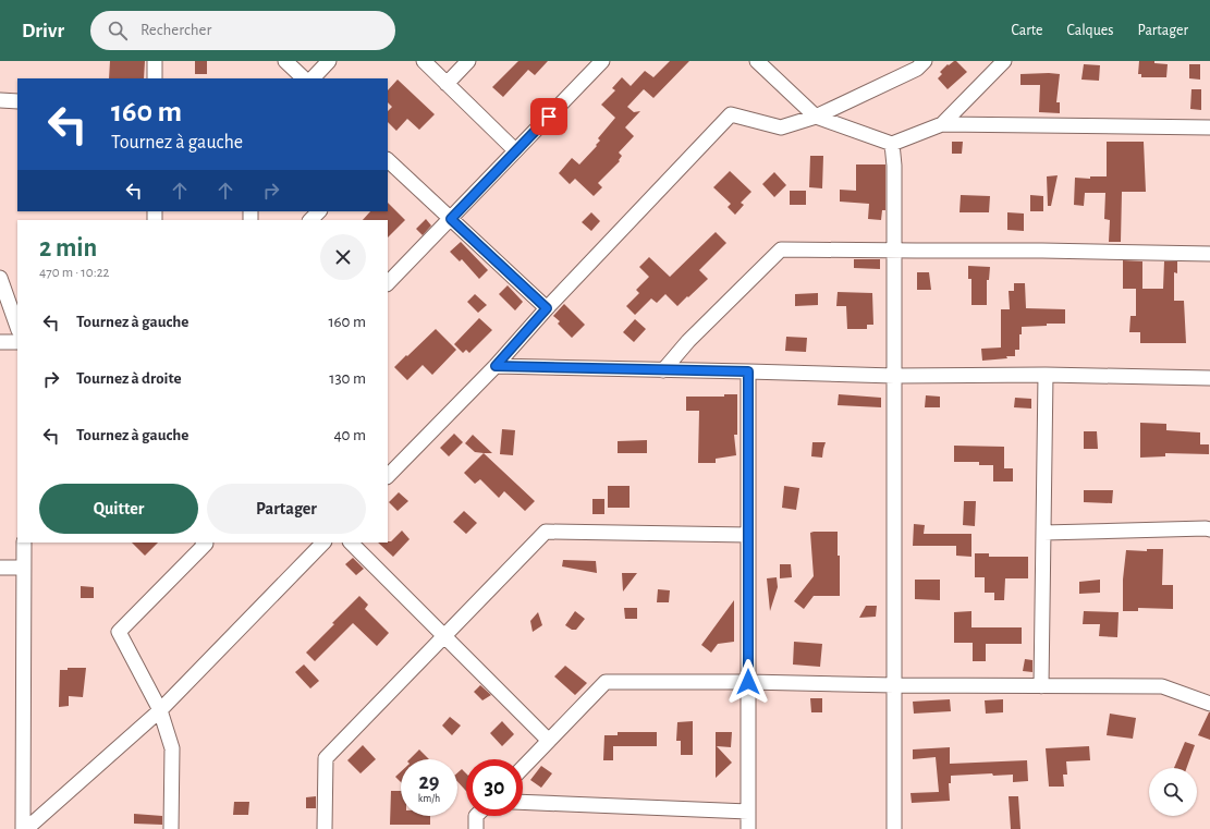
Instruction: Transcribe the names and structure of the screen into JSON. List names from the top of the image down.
{
  "page": {
    "header": "Drivr",
    "search": "Rechercher",
    "nav": ["Carte", "Calques", "Partager"],
    "turn": ["160 m", "Tournez à gauche"],
    "heading": ["2 min", "470 m · 10:22"],
    "list": [
      {
        "name": "Tournez à gauche",
        "value": "160 m"
      },
      {
        "name": "Tournez à droite",
        "value": "130 m"
      },
      {
        "name": "Tournez à gauche",
        "value": "40 m"
      }
    ],
    "buttons": ["Quitter", "Partager"],
    "speed": "29 km/h",
    "limit": "30"
  }
}
